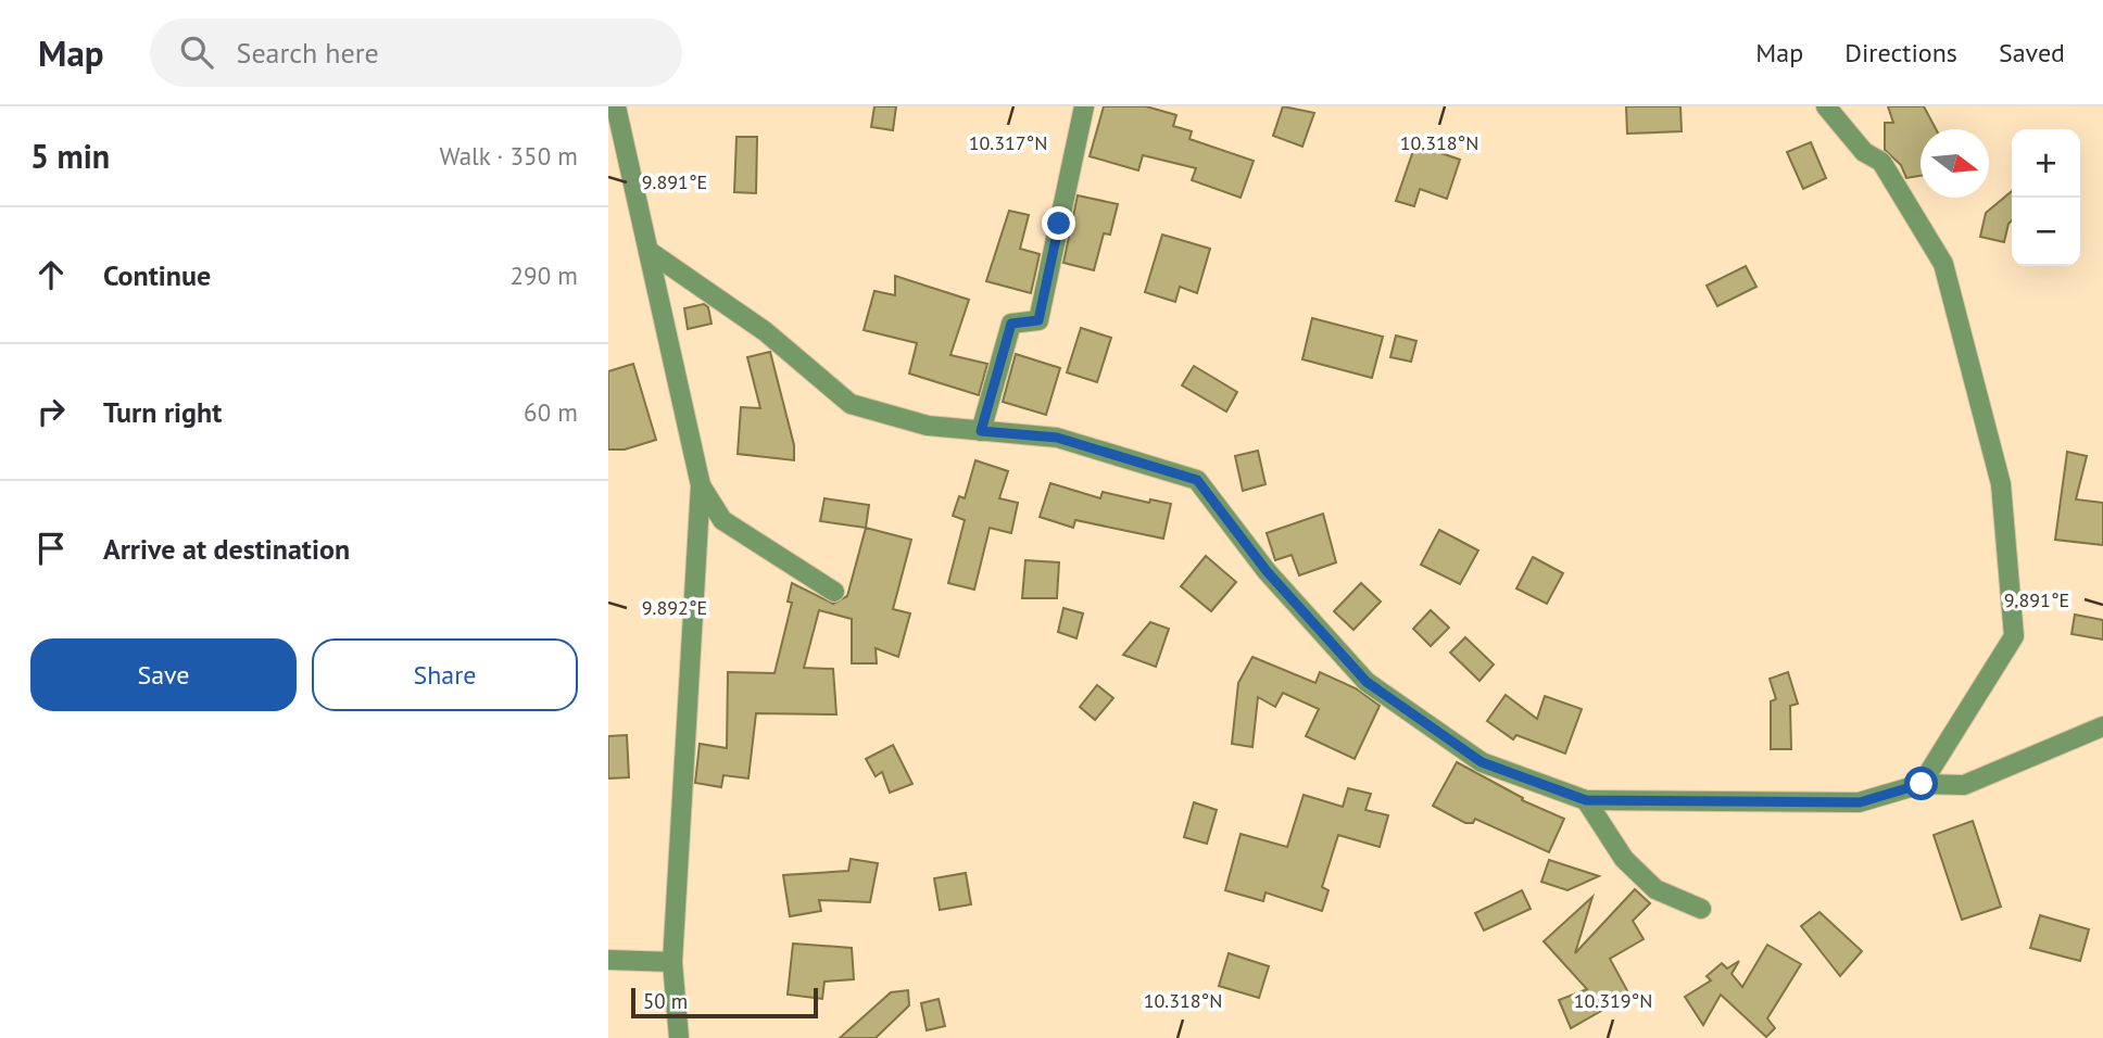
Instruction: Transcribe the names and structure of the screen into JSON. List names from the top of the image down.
{
  "scale_bar": "50 m",
  "north": "right",
  "page": {
    "header": "Map",
    "search": "Search here",
    "nav": ["Map", "Directions", "Saved"],
    "heading": ["5 min", "Walk · 350 m"],
    "map_buttons": ["+", "−"],
    "list": [
      ["Continue", "290 m"],
      ["Turn right", "60 m"],
      "Arrive at destination"
    ],
    "buttons": ["Save", "Share"],
    "scale": "50 m"
  },
  "coordinates": [
    "10.317°N",
    "10.318°N",
    "9.891°E",
    "9.892°E",
    "10.319°N"
  ]
}
